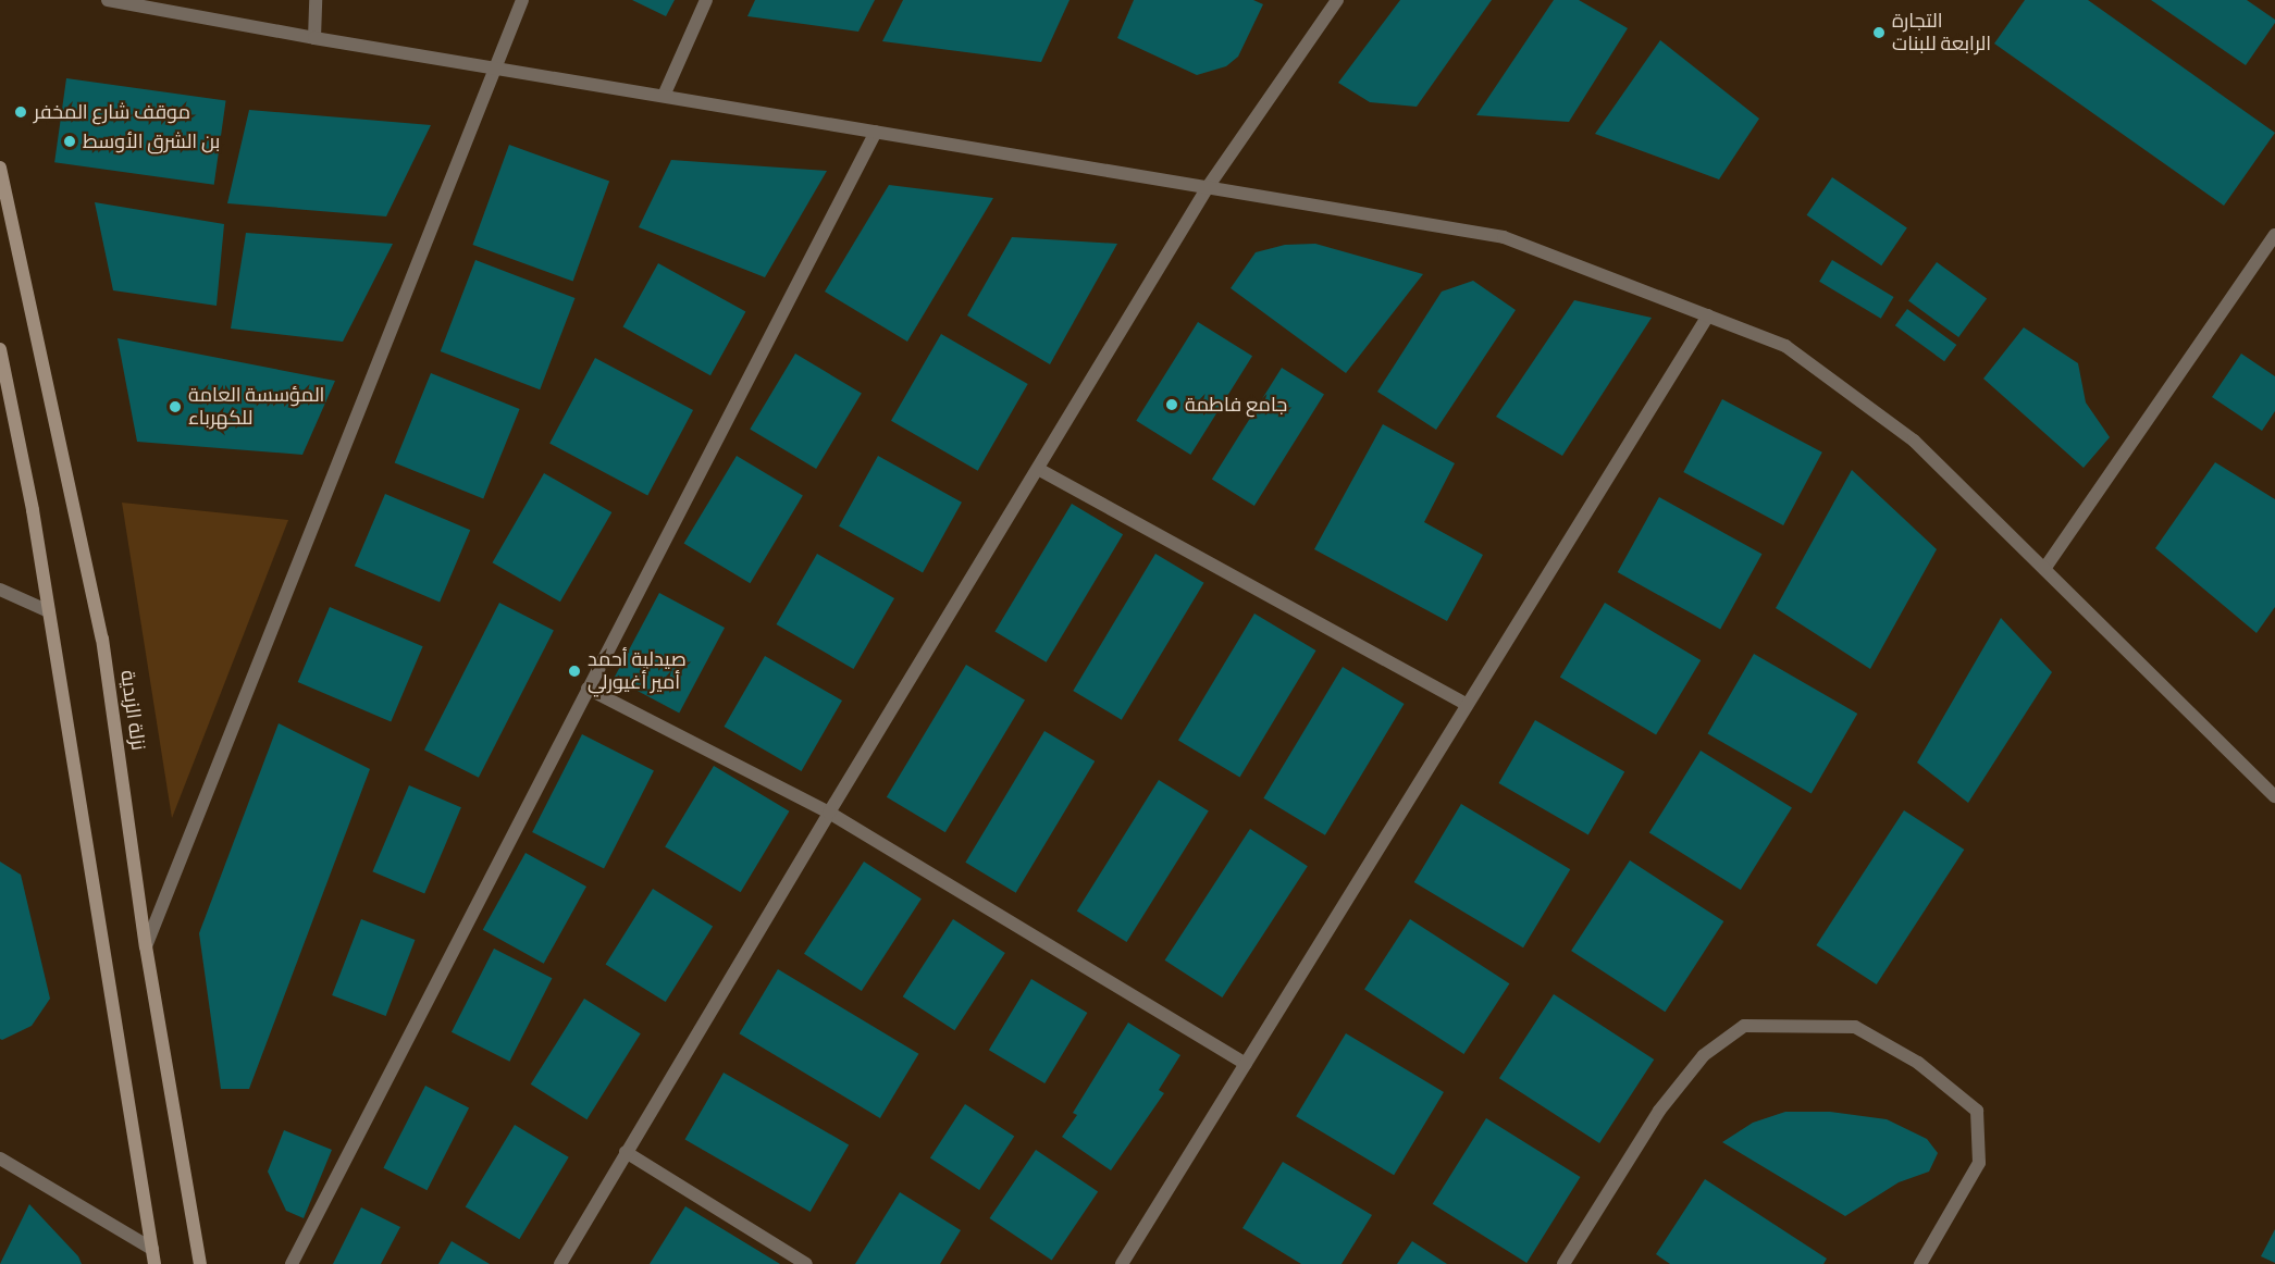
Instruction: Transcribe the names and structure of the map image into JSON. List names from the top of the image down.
{
  "streets": {
    "main road": ["نزلة الزبدية"]
  },
  "places": [
    "التجارة الرابعة للبنات",
    "موقف شارع المخفر",
    "بن الشرق الأوسط",
    "جامع فاطمة",
    "المؤسسة العامة للكهرباء",
    "صيدلية أحمد أمير أغيورلي"
  ]
}
